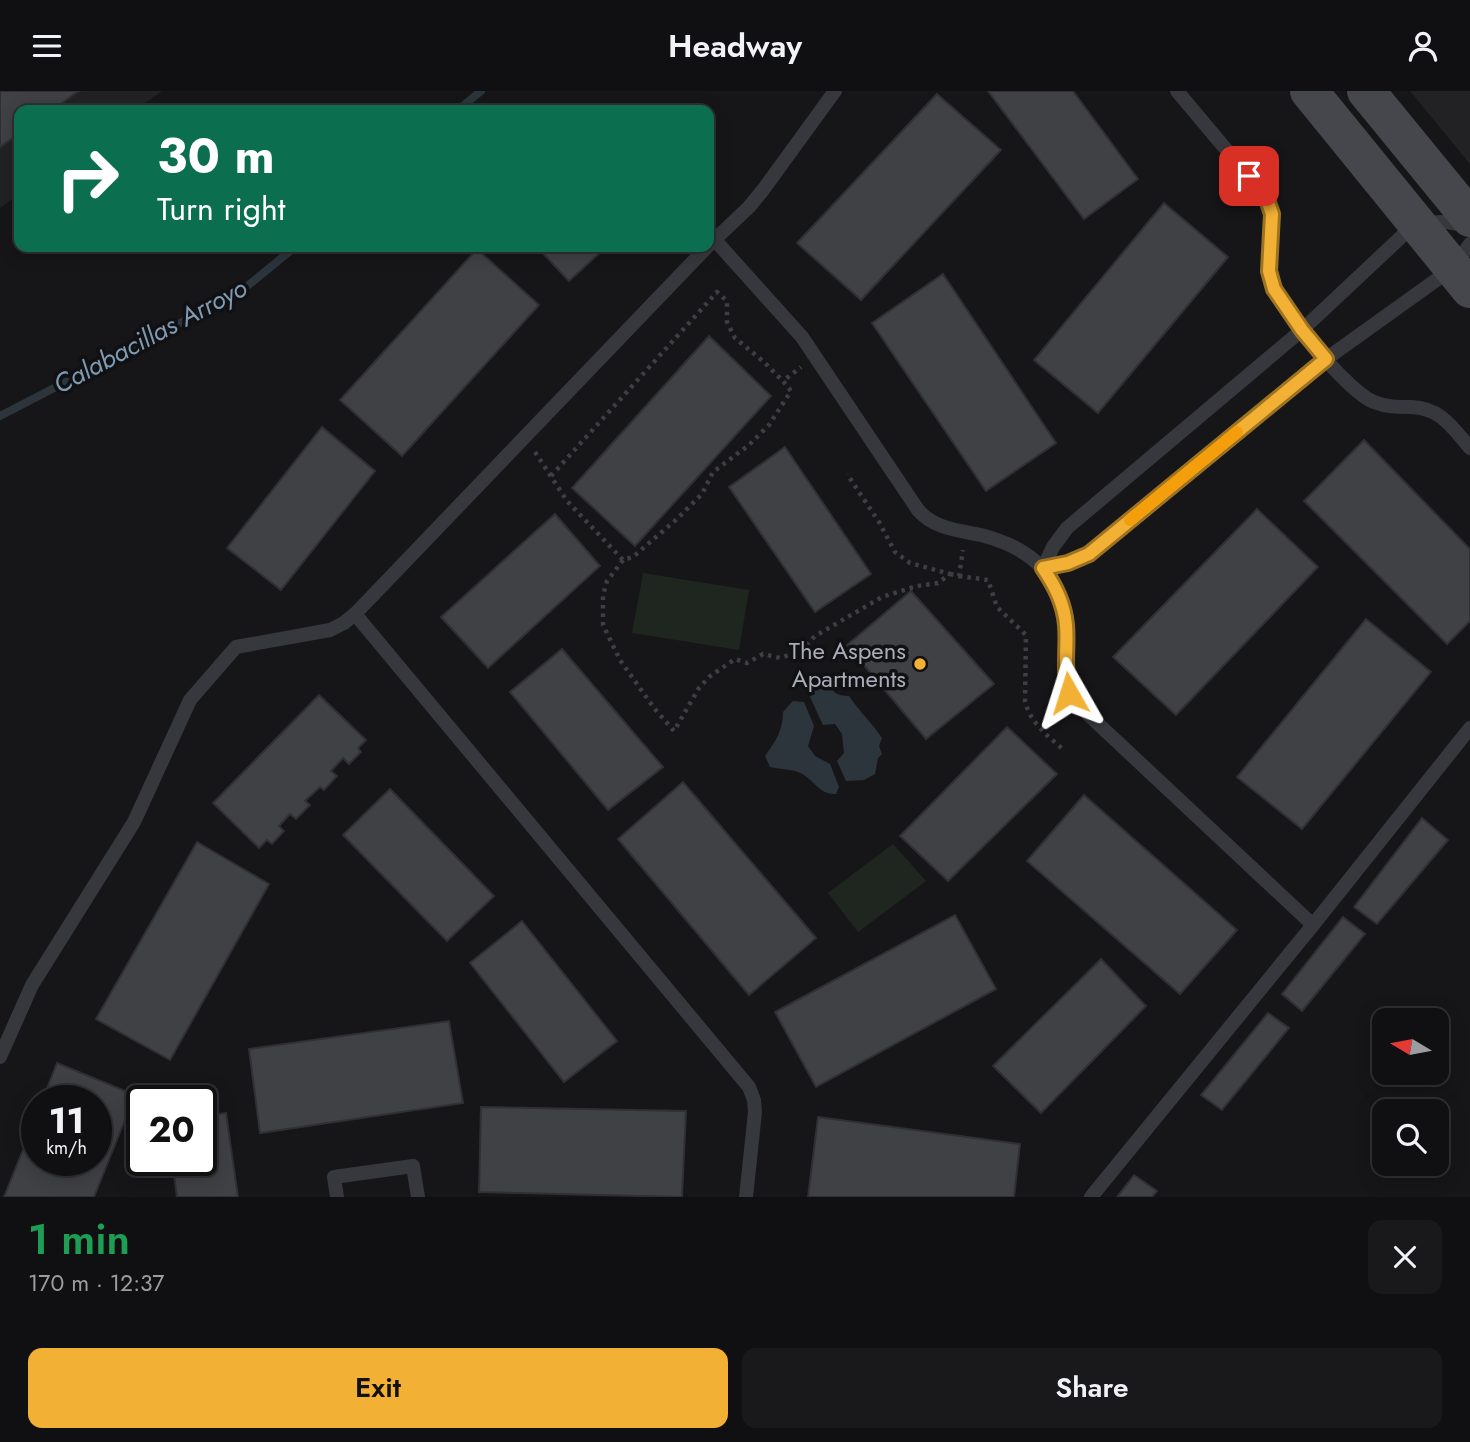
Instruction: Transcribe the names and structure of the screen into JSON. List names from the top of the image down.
{
  "water": ["Calabacillas Arroyo"],
  "places": ["The Aspens Apartments"],
  "north": "left",
  "page": {
    "header": "Headway",
    "turn": ["30 m", "Turn right"],
    "speed": "11 km/h",
    "limit": "20",
    "heading": ["1 min", "170 m · 12:37"],
    "buttons": ["Exit", "Share"]
  }
}
